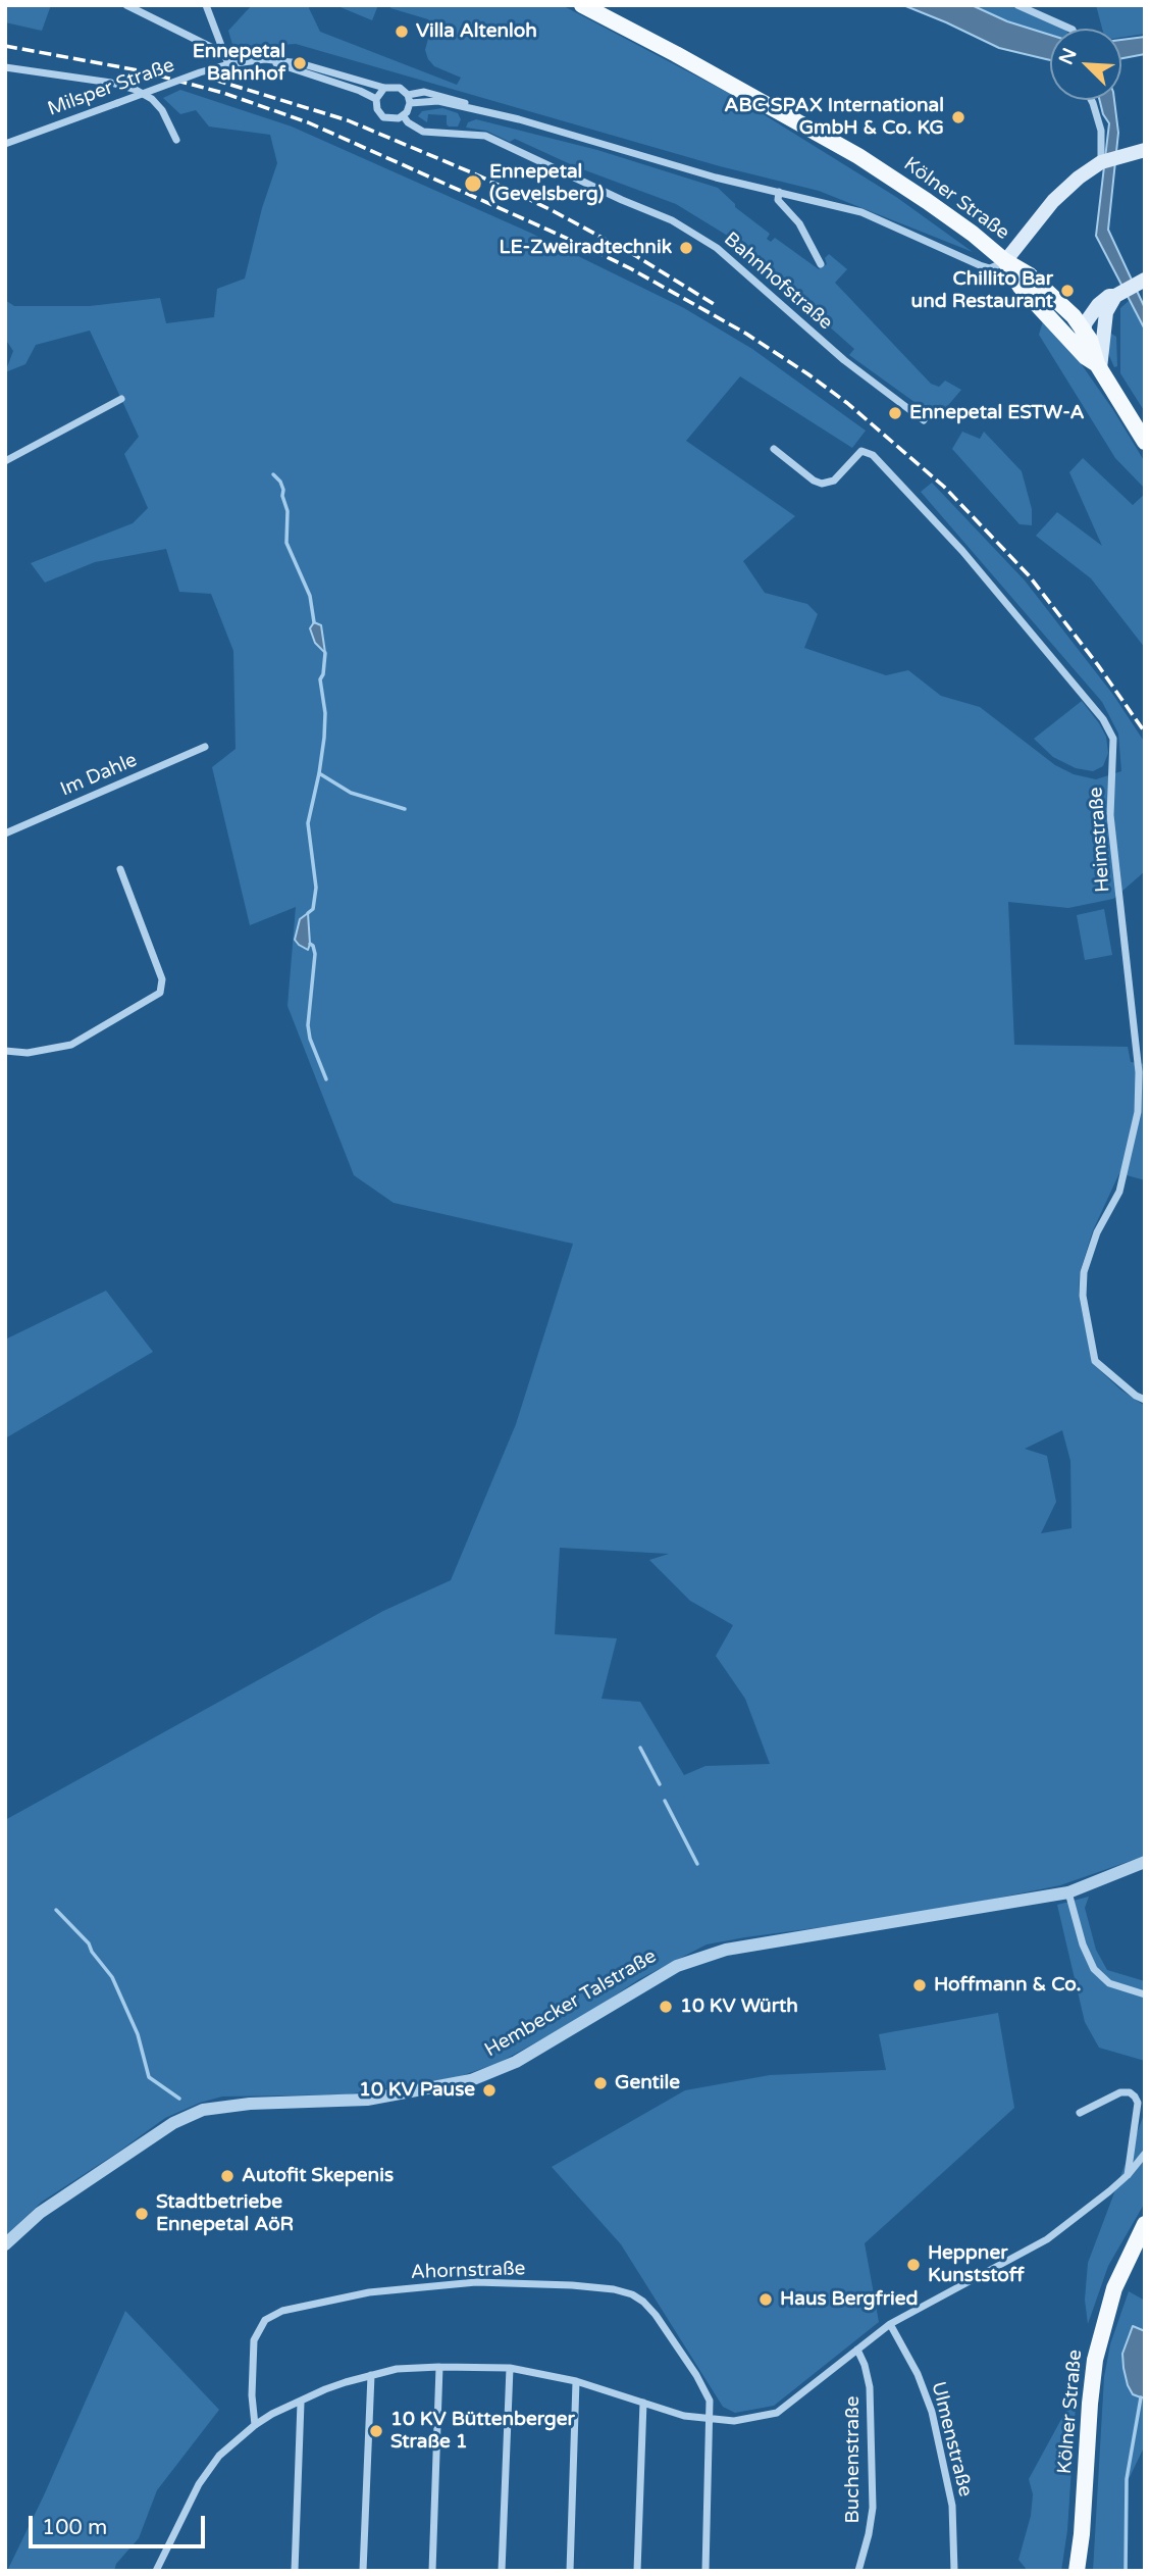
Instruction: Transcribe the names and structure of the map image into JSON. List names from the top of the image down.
{
  "streets": {
    "main road": ["Kölner Straße"],
    "street": [
      "Milsper Straße",
      "Bahnhofstraße",
      "Im Dahle",
      "Heimstraße",
      "Hembecker Talstraße",
      "Ahornstraße",
      "Ulmenstraße",
      "Buchenstraße"
    ]
  },
  "crossings": [
    ["Milsper Straße", "Bahnhofstraße"],
    ["Kölner Straße", "Bahnhofstraße"]
  ],
  "places": [
    "Villa Altenloh",
    "Ennepetal Bahnhof",
    "ABC SPAX International GmbH & Co. KG",
    "Ennepetal (Gevelsberg)",
    "LE-Zweiradtechnik",
    "Chillito Bar und Restaurant",
    "Ennepetal ESTW-A",
    "Hoffmann & Co.",
    "10 KV Würth",
    "Gentile",
    "10 KV Pause",
    "Autofit Skepenis",
    "Stadtbetriebe Ennepetal AöR",
    "Heppner Kunststoff",
    "Haus Bergfried",
    "10 KV Büttenberger Straße 1"
  ],
  "scale_bar": "100 m",
  "north": "top left"
}
